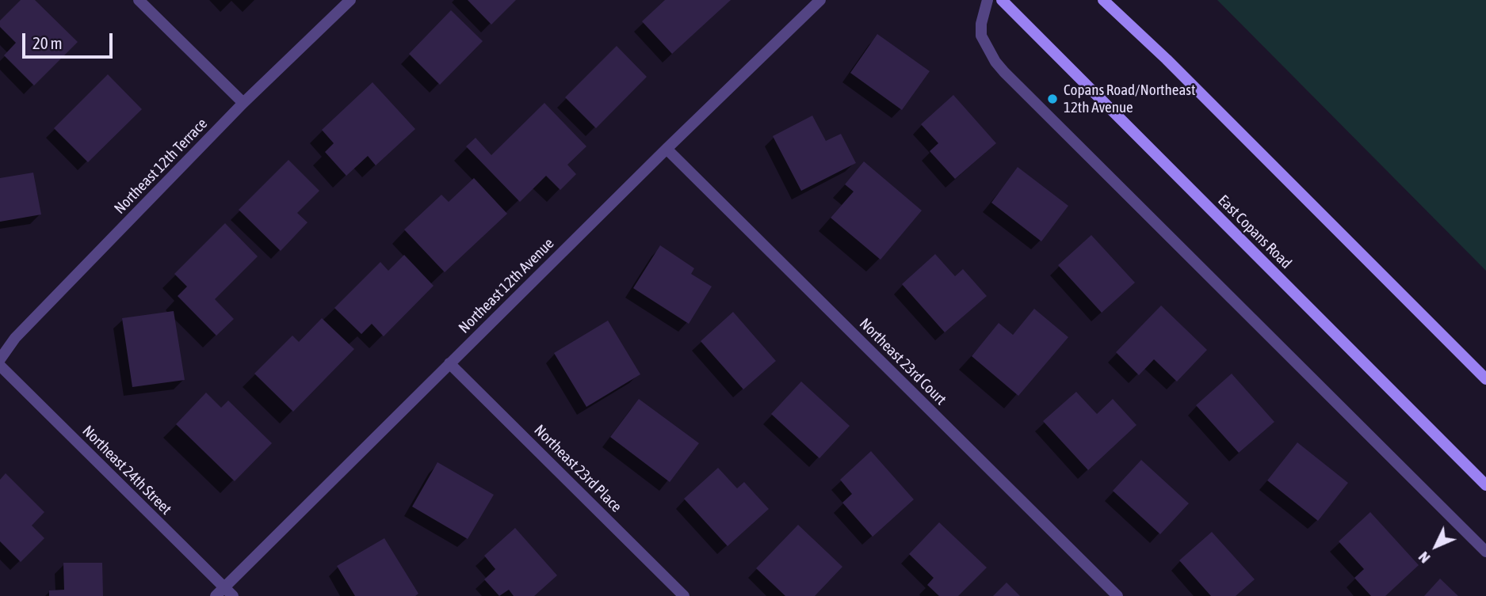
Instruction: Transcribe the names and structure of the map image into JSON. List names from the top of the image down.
{
  "streets": {
    "main road": ["East Copans Road"],
    "street": [
      "Northeast 12th Terrace",
      "Northeast 12th Avenue",
      "Northeast 23rd Court",
      "Northeast 23rd Place",
      "Northeast 24th Street"
    ]
  },
  "crossings": [
    ["Northeast 12th Avenue", "Northeast 23rd Court"],
    ["Northeast 12th Avenue", "Northeast 23rd Place"],
    ["Northeast 12th Avenue", "Northeast 24th Street"]
  ],
  "places": ["Copans Road/Northeast 12th Avenue"],
  "scale_bar": "20 m",
  "north": "bottom left"
}
